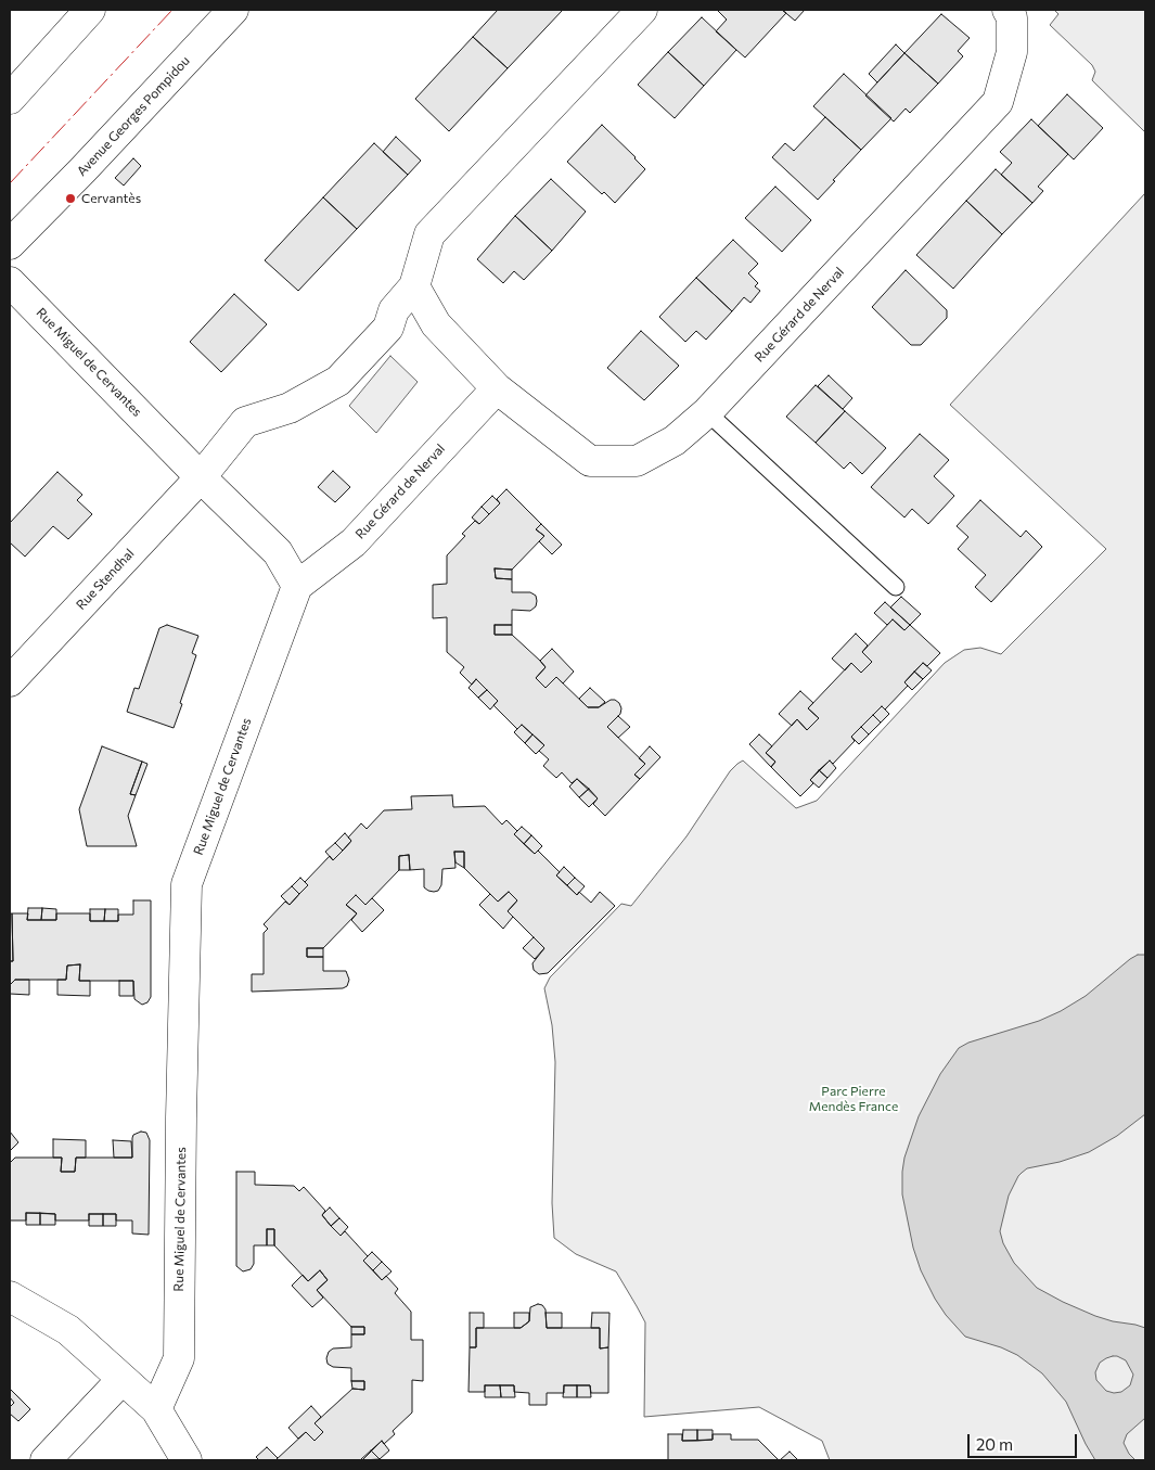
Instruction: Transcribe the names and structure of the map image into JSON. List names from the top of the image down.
{
  "streets": {
    "street": [
      "Avenue Georges Pompidou",
      "Rue Gérard de Nerval",
      "Rue Miguel de Cervantes",
      "Rue Stendhal"
    ]
  },
  "crossings": [
    ["Rue Gérard de Nerval", "Rue Miguel de Cervantes"],
    ["Rue Gérard de Nerval", "Rue Stendhal"],
    ["Rue Miguel de Cervantes", "Rue Stendhal"]
  ],
  "parks": ["Parc Pierre Mendès France"],
  "places": ["Cervantès"],
  "scale_bar": "20 m"
}
